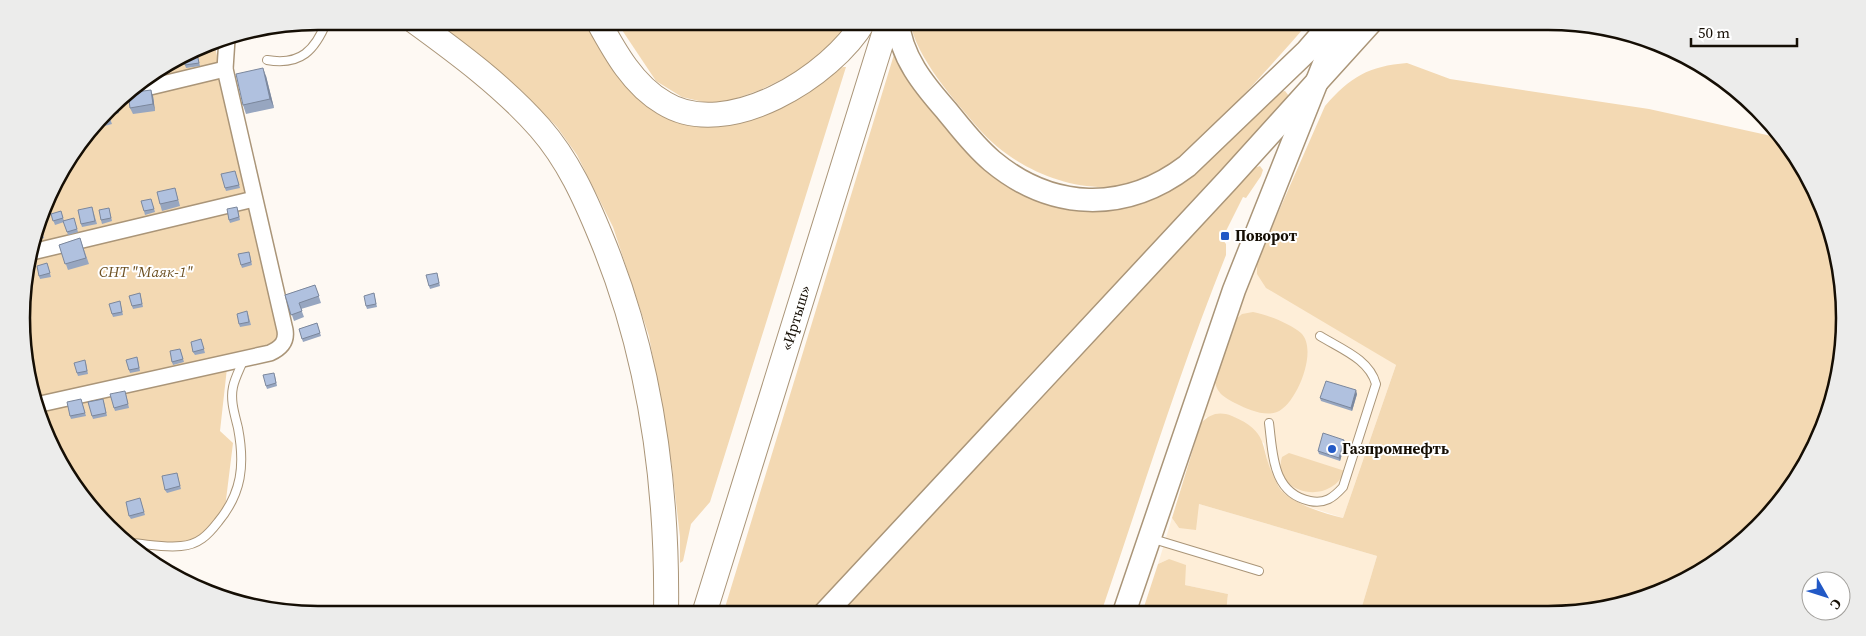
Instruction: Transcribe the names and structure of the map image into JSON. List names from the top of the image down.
{
  "streets": {
    "highway": ["«Иртыш»"]
  },
  "parks": ["СНТ \"Маяк-1\""],
  "places": {
    "transit": ["Поворот"],
    "other": ["Газпромнефть"]
  },
  "scale_bar": "50 m",
  "north": "bottom right"
}
